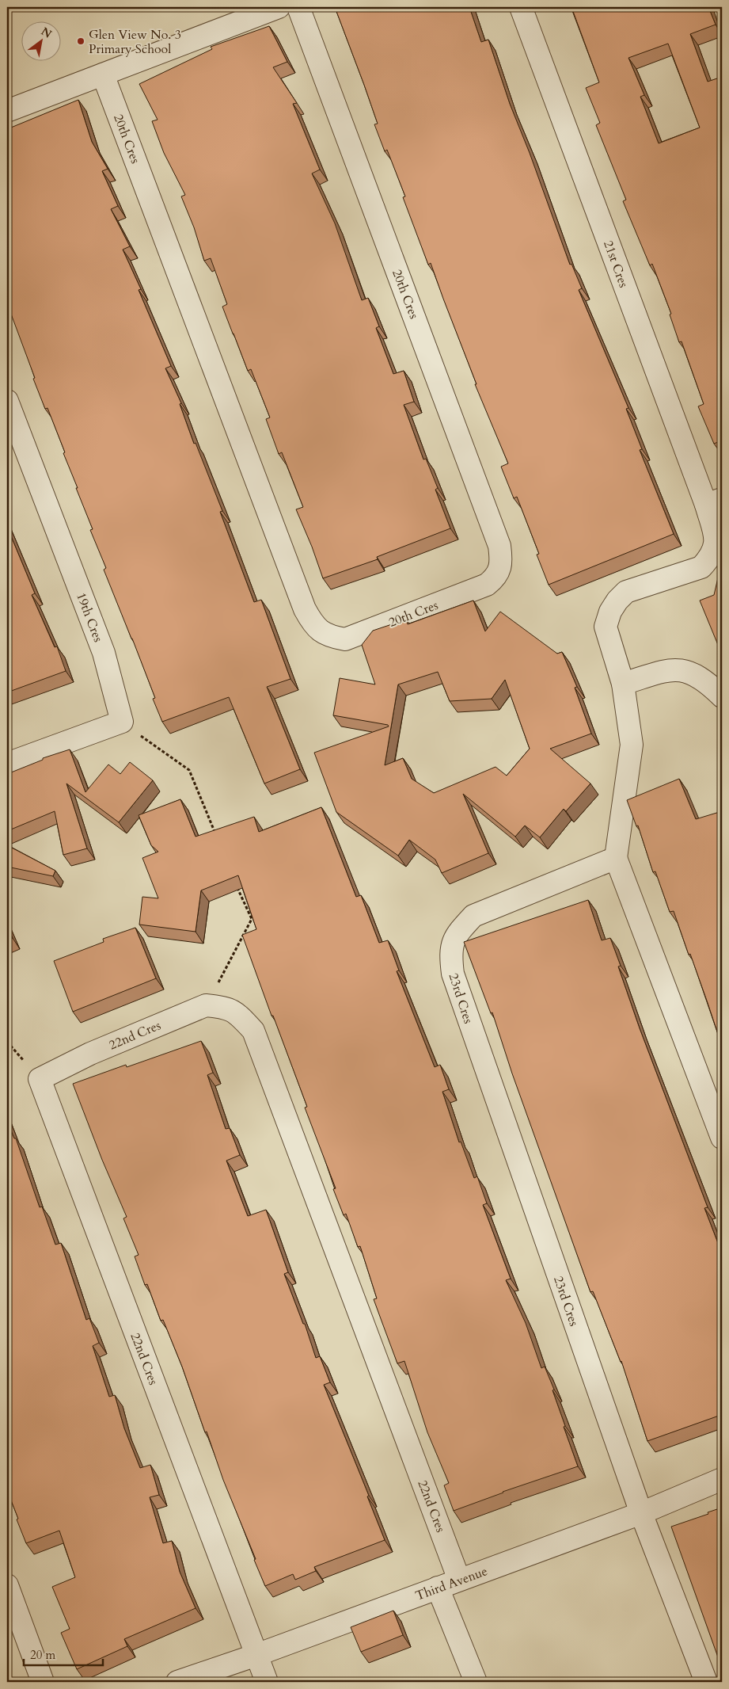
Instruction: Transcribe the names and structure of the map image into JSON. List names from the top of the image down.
{
  "streets": {
    "street": [
      "20th Cres",
      "21st Cres",
      "19th Cres",
      "23rd Cres",
      "22nd Cres",
      "Third Avenue"
    ]
  },
  "crossings": [
    ["21st Cres", "23rd Cres"],
    ["23rd Cres", "Third Avenue"],
    ["22nd Cres", "Third Avenue"]
  ],
  "places": ["Glen View No. 3 Primary School"],
  "scale_bar": "20 m",
  "north": "top right"
}
